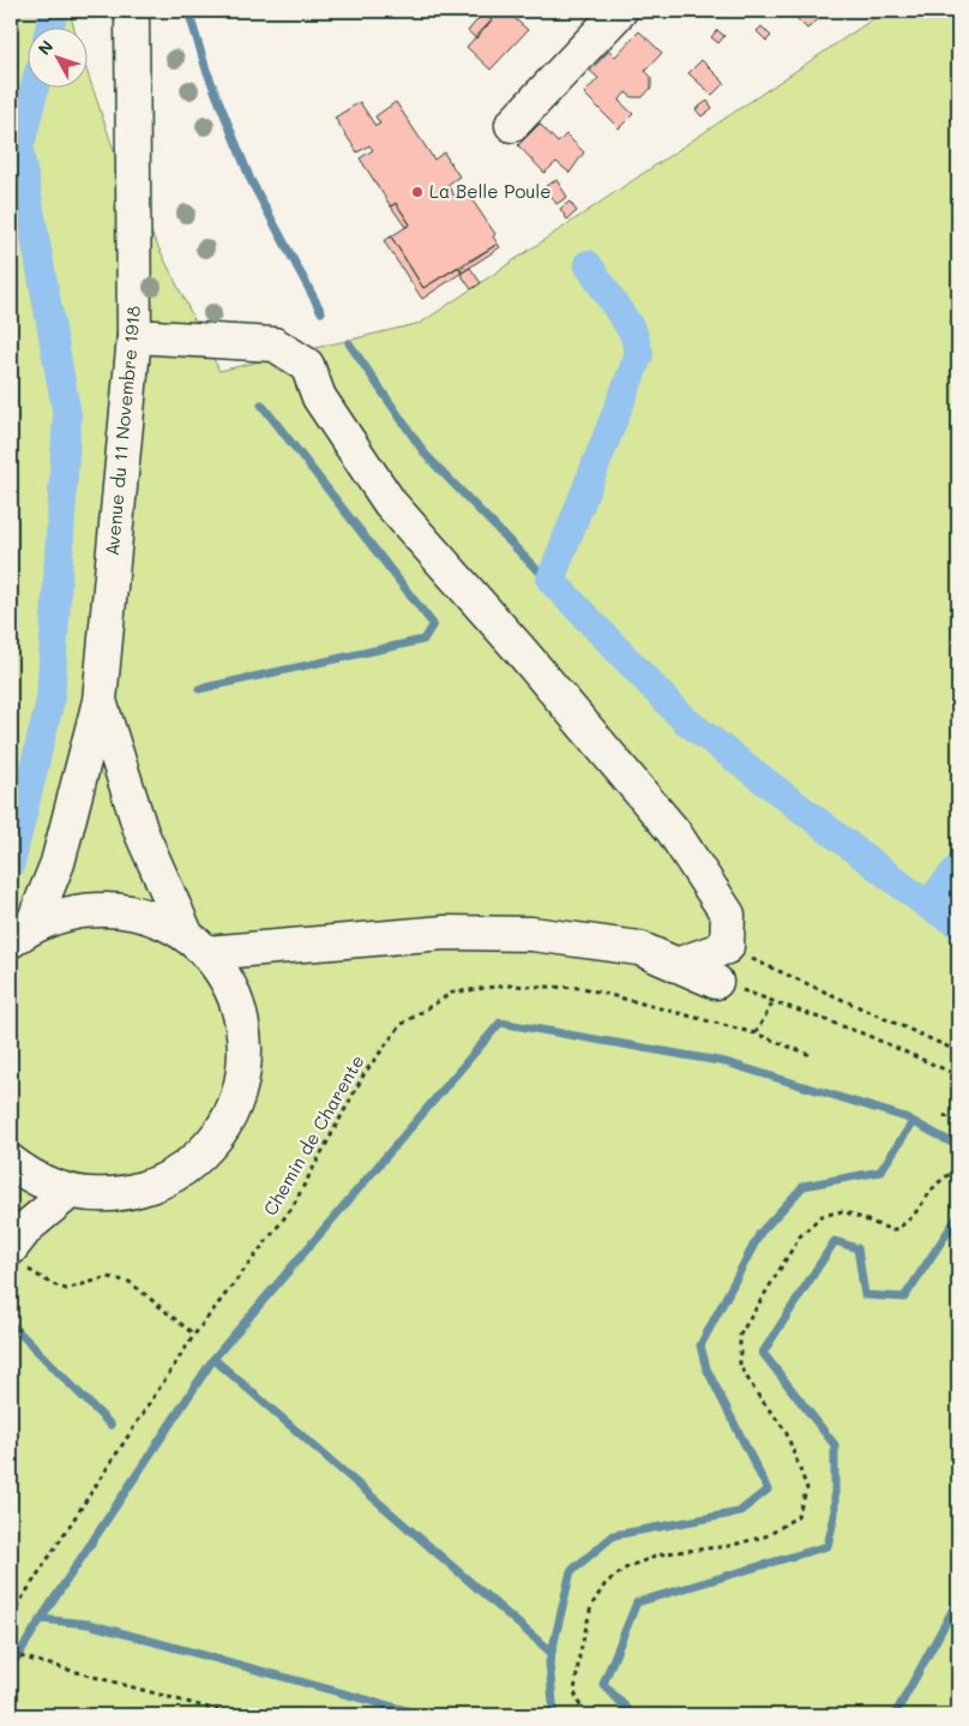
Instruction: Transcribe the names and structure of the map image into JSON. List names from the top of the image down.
{
  "streets": {
    "main road": ["Avenue du 11 Novembre 1918"],
    "path": ["Chemin de Charente"]
  },
  "places": ["La Belle Poule"],
  "north": "top left"
}
